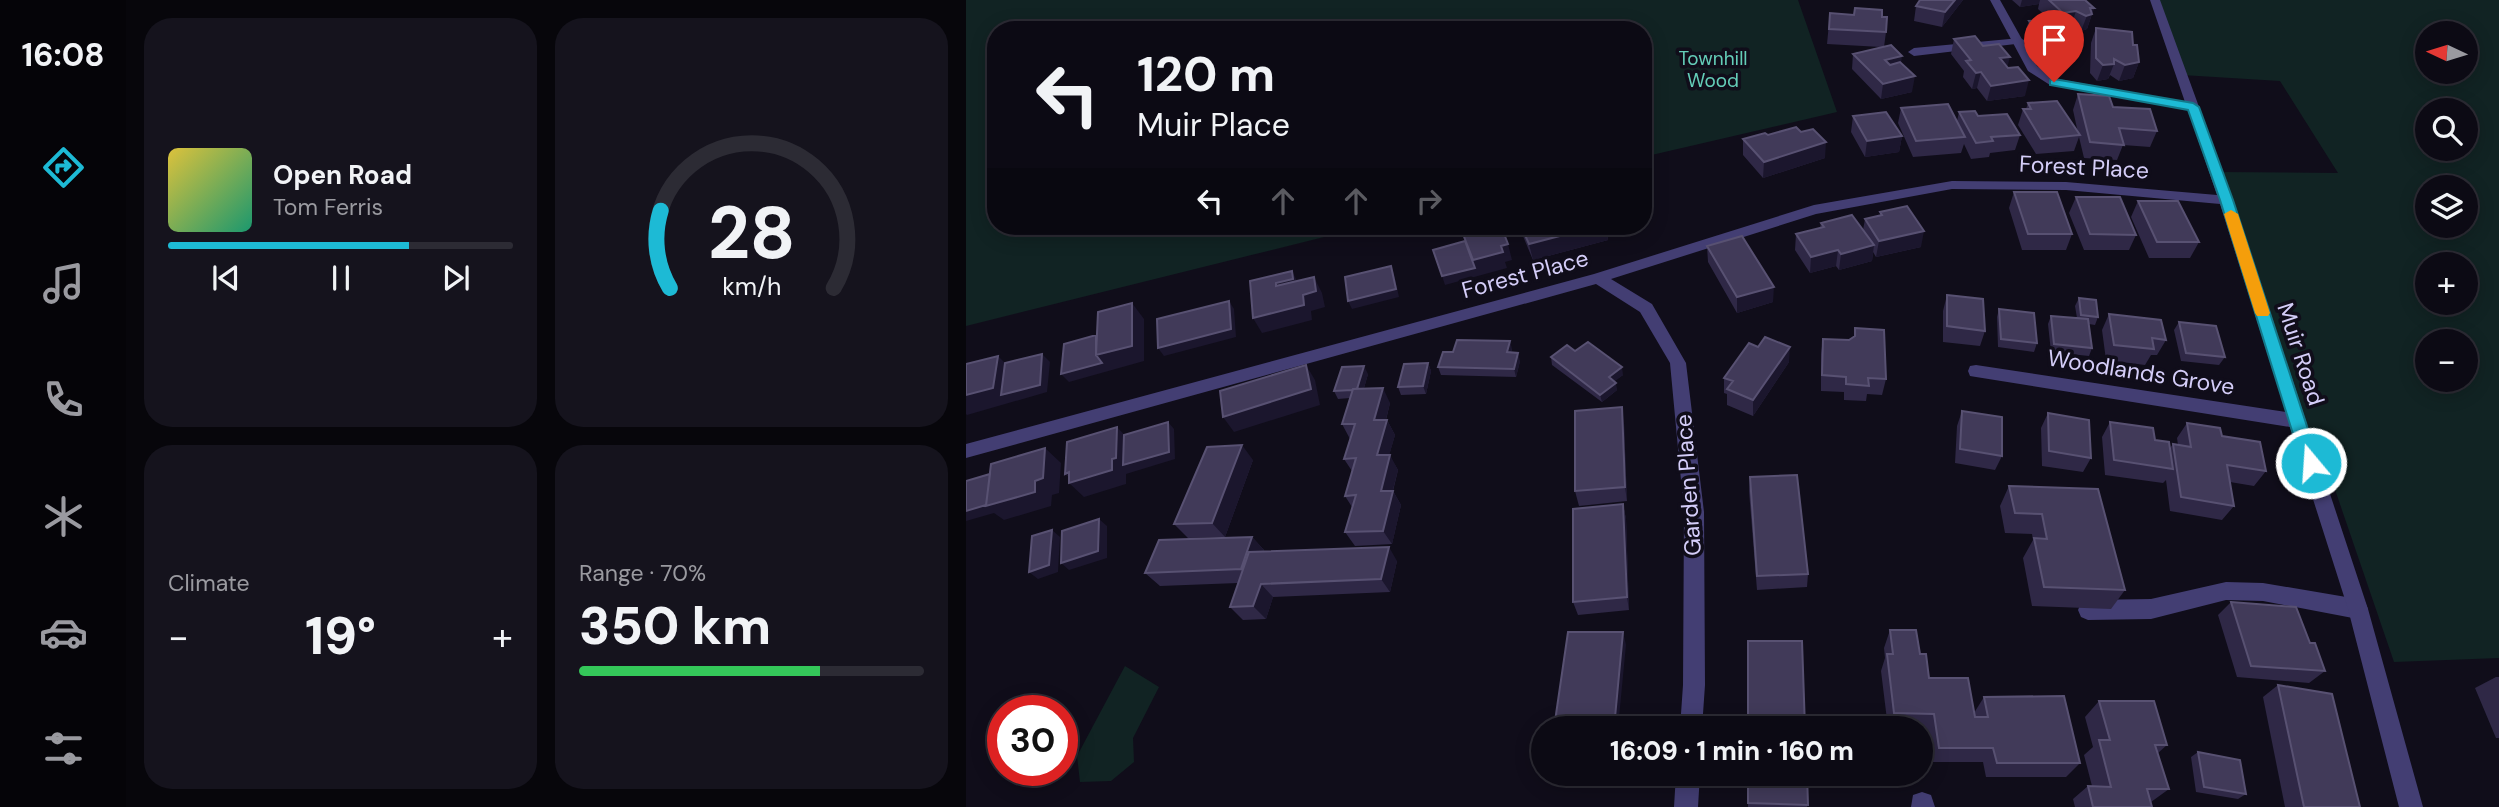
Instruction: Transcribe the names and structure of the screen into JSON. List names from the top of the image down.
{
  "streets": {
    "street": [
      "Forest Place",
      "Muir Road",
      "Woodlands Grove",
      "Garden Place"
    ]
  },
  "crossings": [
    ["Forest Place", "Muir Road"],
    ["Forest Place", "Garden Place"],
    ["Muir Road", "Woodlands Grove"]
  ],
  "parks": ["Townhill Wood"],
  "north": "left",
  "page": {
    "tabs": "16:08",
    "map_buttons": ["+", "−"],
    "turn": ["120 m", "Muir Place"],
    "song": ["Open Road", "Tom Ferris"],
    "tile": [
      "Climate",
      ["Range · 70%", "350 km"]
    ],
    "heat": ["−", "19°", "+"],
    "limit": "30",
    "trip": "16:09 · 1 min · 160 m",
    "gauge": ["28", "km/h"]
  }
}
